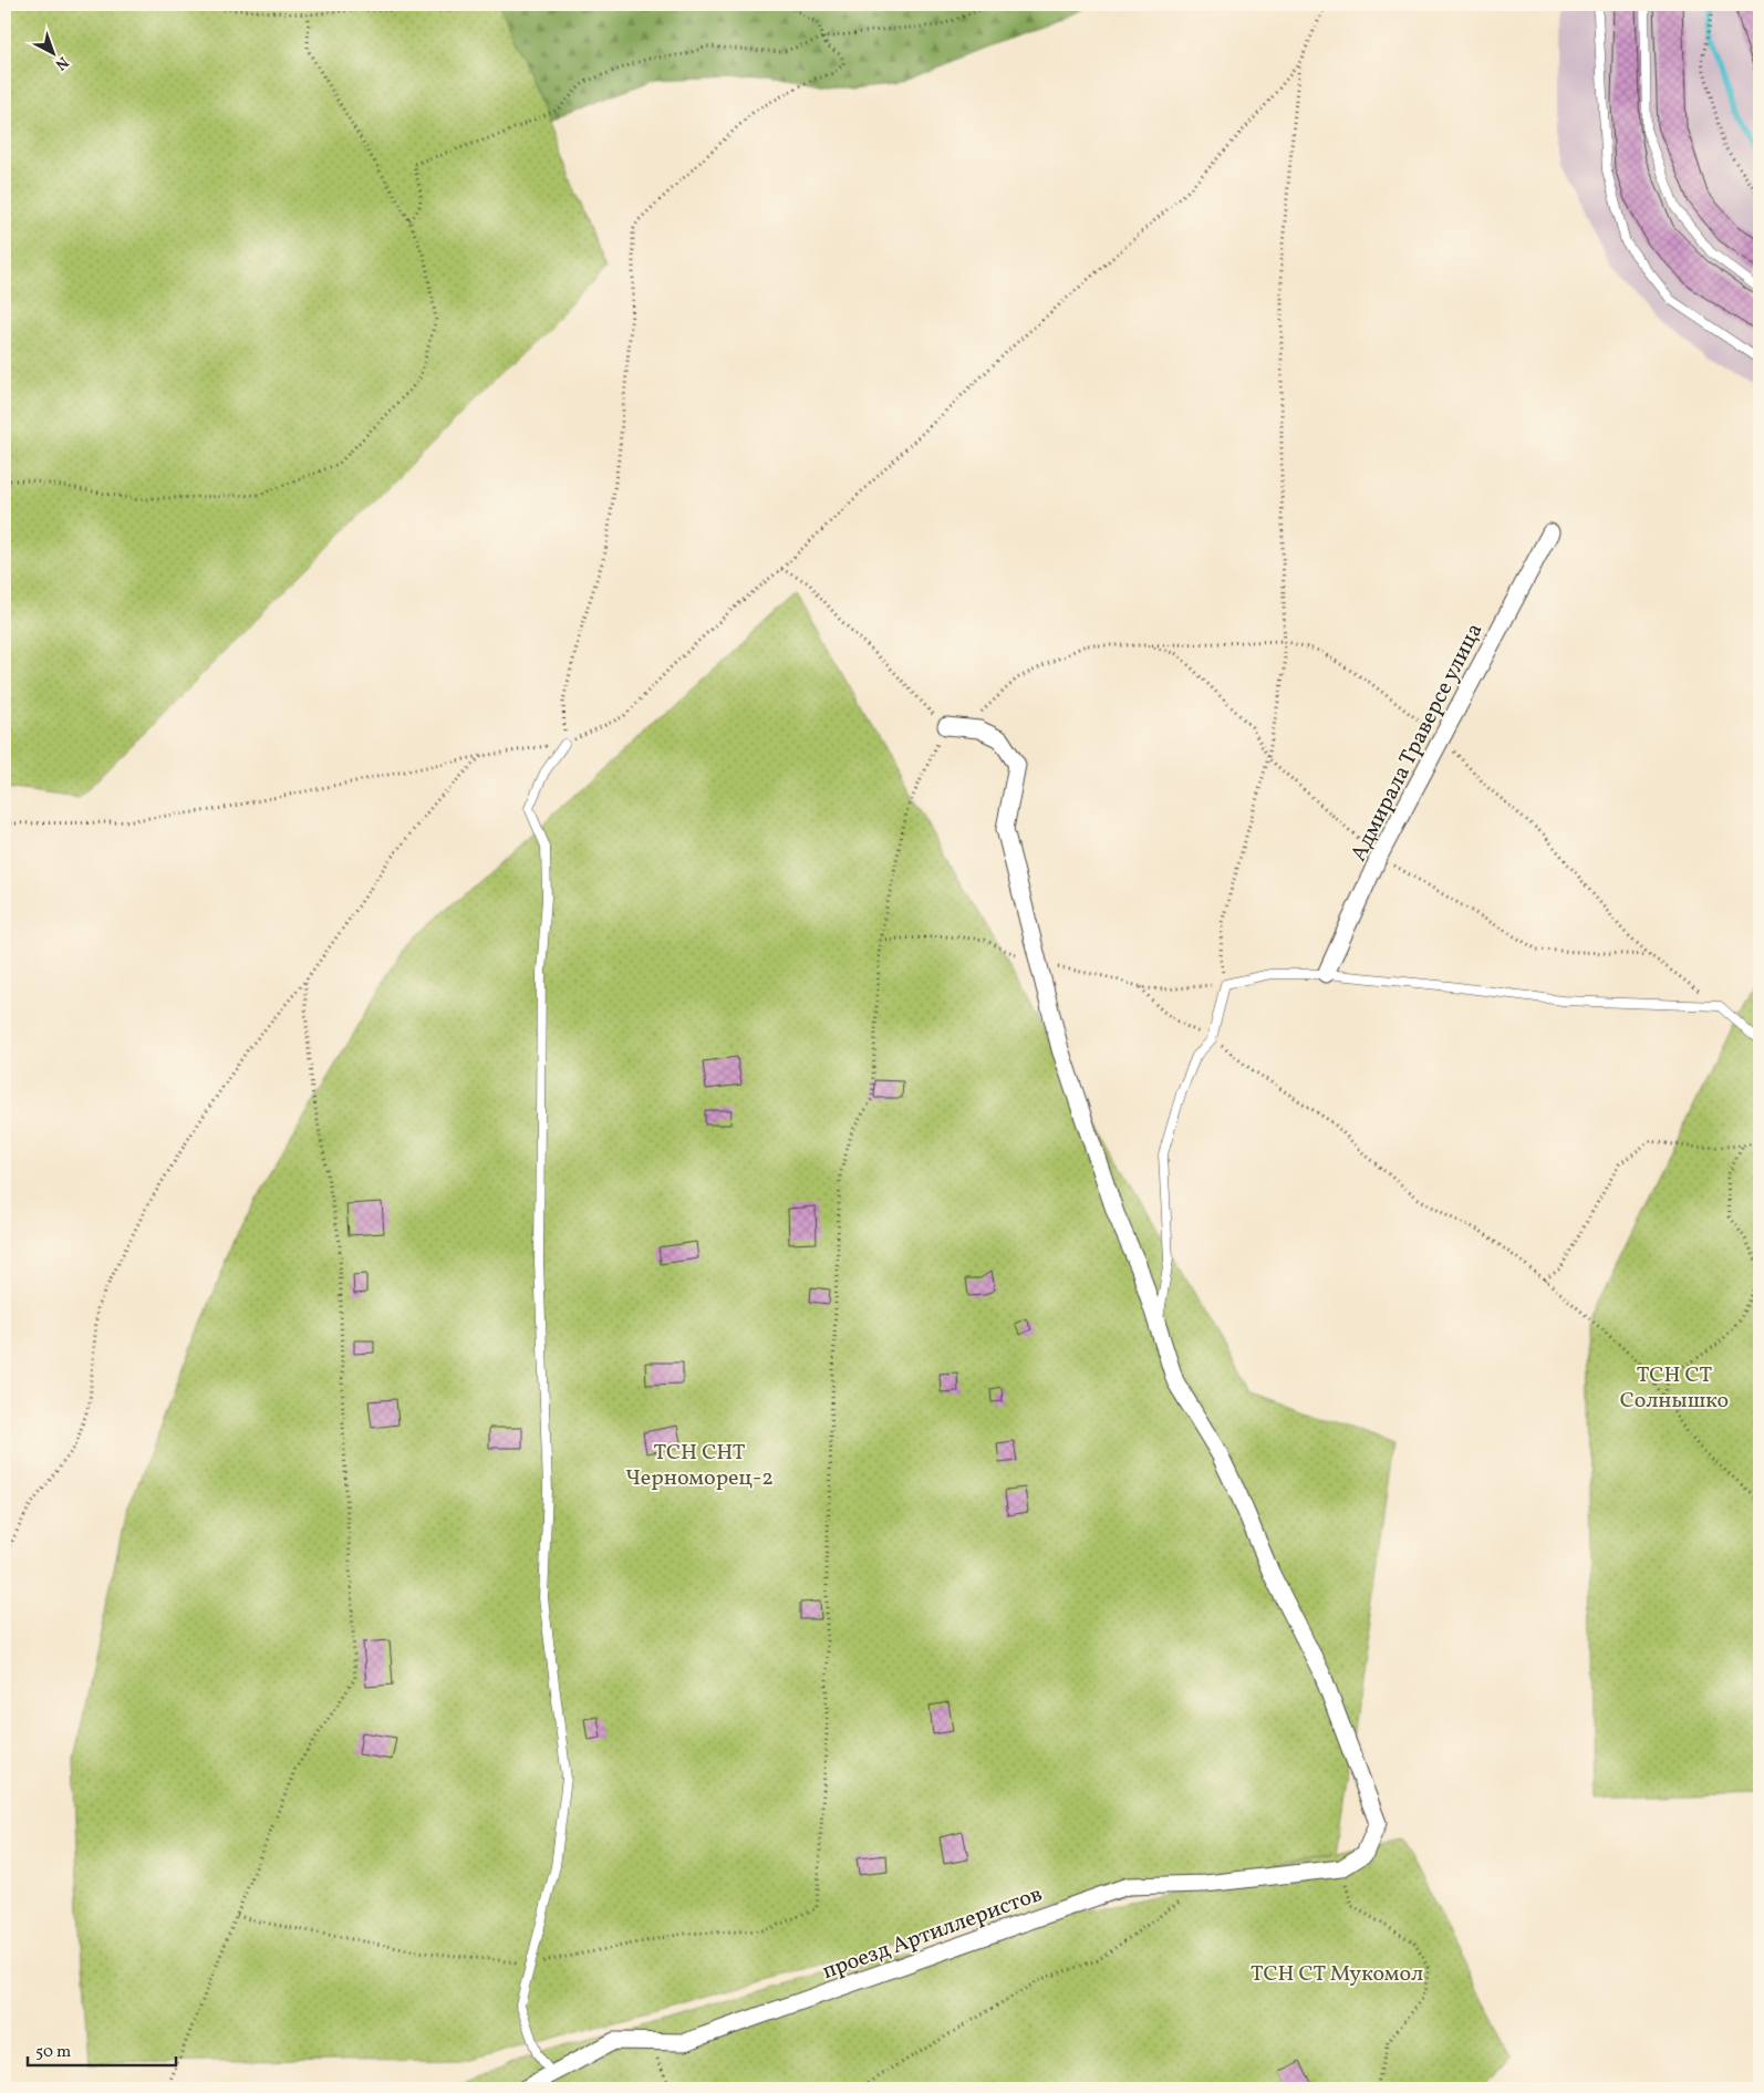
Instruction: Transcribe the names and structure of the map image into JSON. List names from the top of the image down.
{
  "streets": {
    "street": ["Адмирала Траверсе улица", "проезд Артиллеристов"]
  },
  "parks": ["ТСН СТ Солнышко", "ТСН СНТ Черноморец-2", "ТСН СТ Мукомол"],
  "scale_bar": "50 m",
  "north": "bottom right"
}
